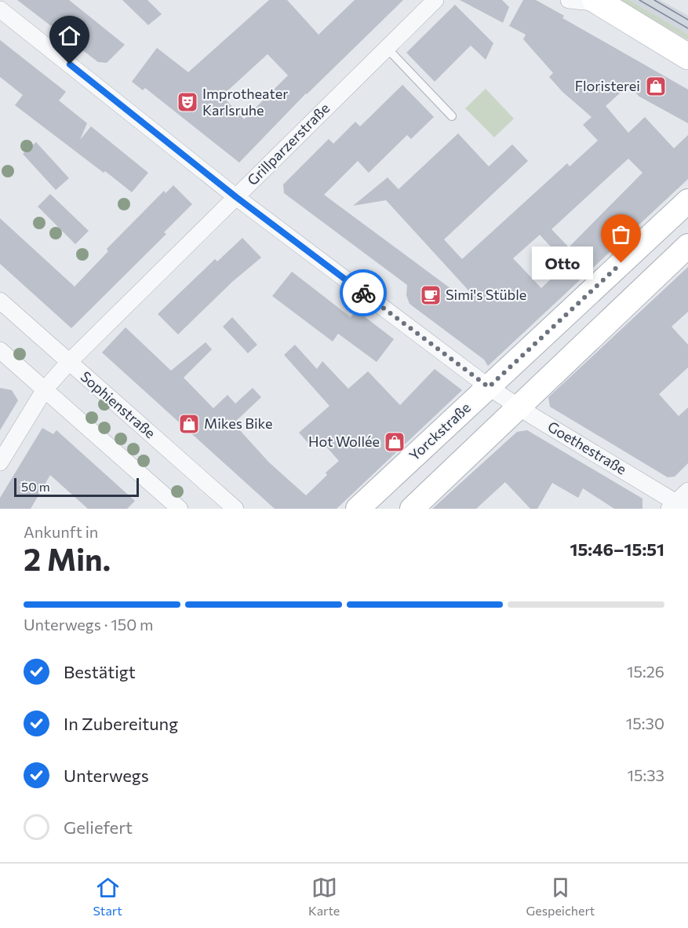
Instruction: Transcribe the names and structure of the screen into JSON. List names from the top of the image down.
{
  "streets": {
    "street": [
      "Grillparzerstraße",
      "Sophienstraße",
      "Yorckstraße",
      "Goethestraße"
    ]
  },
  "crossings": [
    ["Grillparzerstraße", "Sophienstraße"],
    ["Grillparzerstraße", "Goethestraße"],
    ["Yorckstraße", "Goethestraße"]
  ],
  "places": {
    "shop": ["Floristerei", "Mikes Bike", "Hot Wollée"],
    "theatre": ["Improtheater Karlsruhe"],
    "other": ["Otto"],
    "cafe": ["Simi's Stüble"]
  },
  "scale_bar": "50 m",
  "page": {
    "bubble": "Otto",
    "scale": "50 m",
    "heading": ["2 Min.", "Ankunft in", "15:46–15:51"],
    "bar": "Unterwegs · 150 m",
    "list": [
      ["Bestätigt", "15:26"],
      ["In Zubereitung", "15:30"],
      ["Unterwegs", "15:33"],
      "Geliefert"
    ],
    "tabs": ["Start", "Karte", "Gespeichert"]
  }
}
